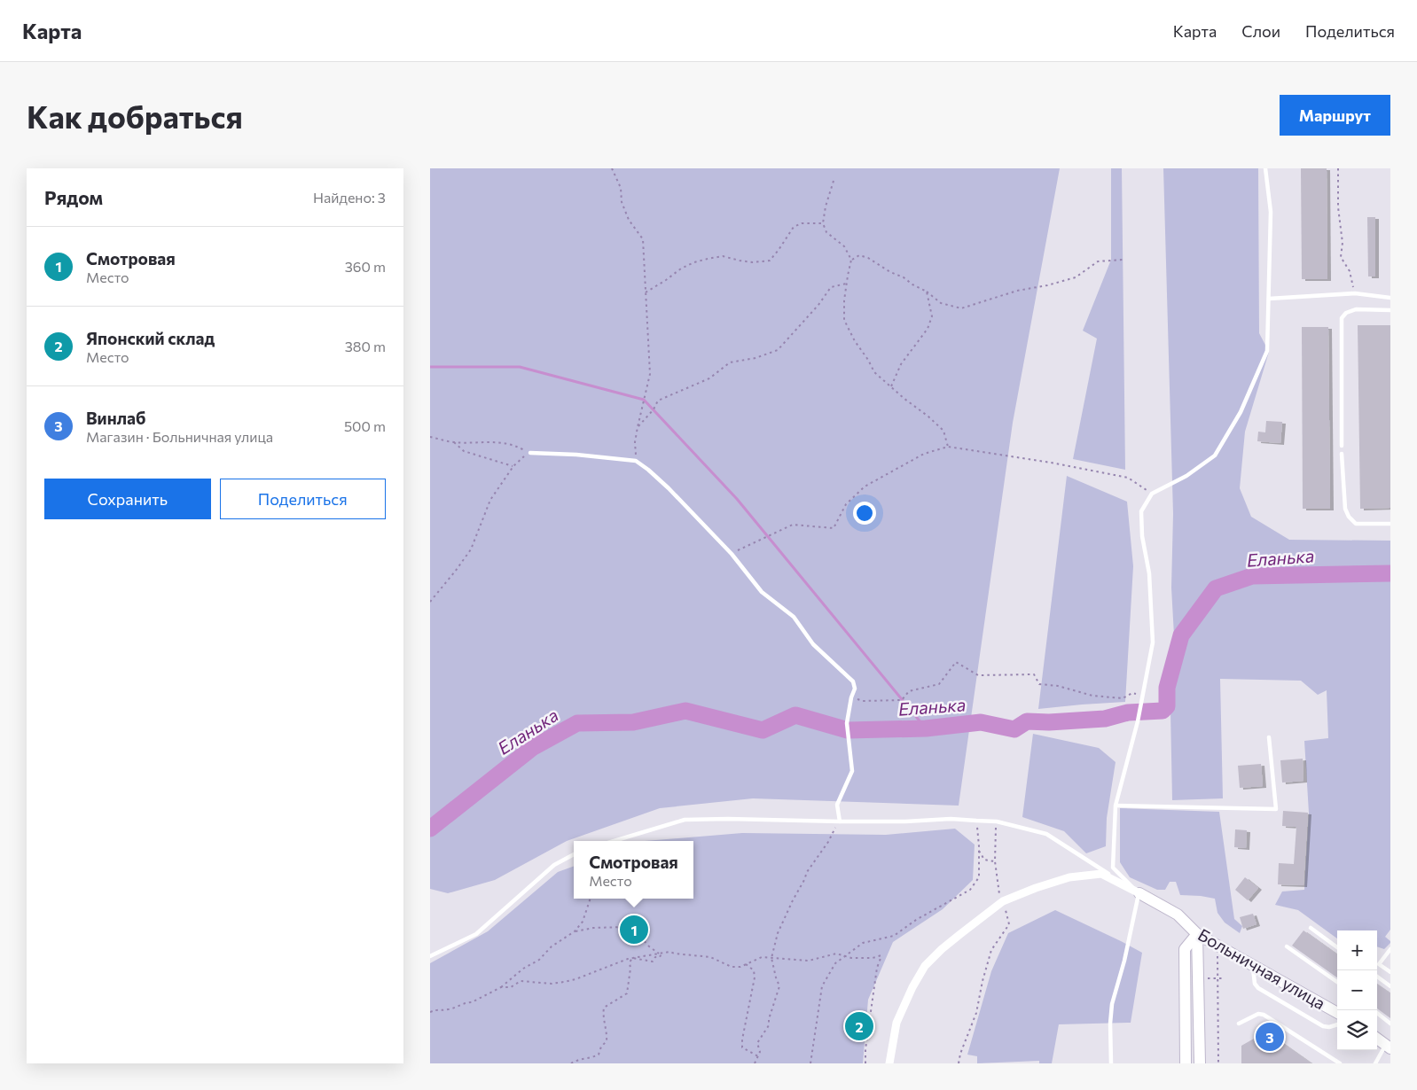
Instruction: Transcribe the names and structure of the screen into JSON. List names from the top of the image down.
{
  "streets": {
    "main road": ["Больничная улица"]
  },
  "water": ["Еланька"],
  "page": {
    "header": "Карта",
    "nav": ["Карта", "Слои", "Поделиться"],
    "buttons": [
      "Маршрут",
      ["Сохранить", "Поделиться"]
    ],
    "title": "Как добраться",
    "heading": ["Рядом", "Найдено: 3"],
    "list": [
      {
        "mark": "1",
        "name": "Смотровая",
        "note": "Место",
        "value": "360 m"
      },
      {
        "mark": "2",
        "name": "Японский склад",
        "note": "Место",
        "value": "380 m"
      },
      {
        "mark": "3",
        "name": "Винлаб",
        "note": "Магазин · Больничная улица",
        "value": "500 m"
      }
    ],
    "popup": ["Смотровая", "Место"],
    "pins": ["1", "2", "3"],
    "map_buttons": ["+", "−"]
  }
}
